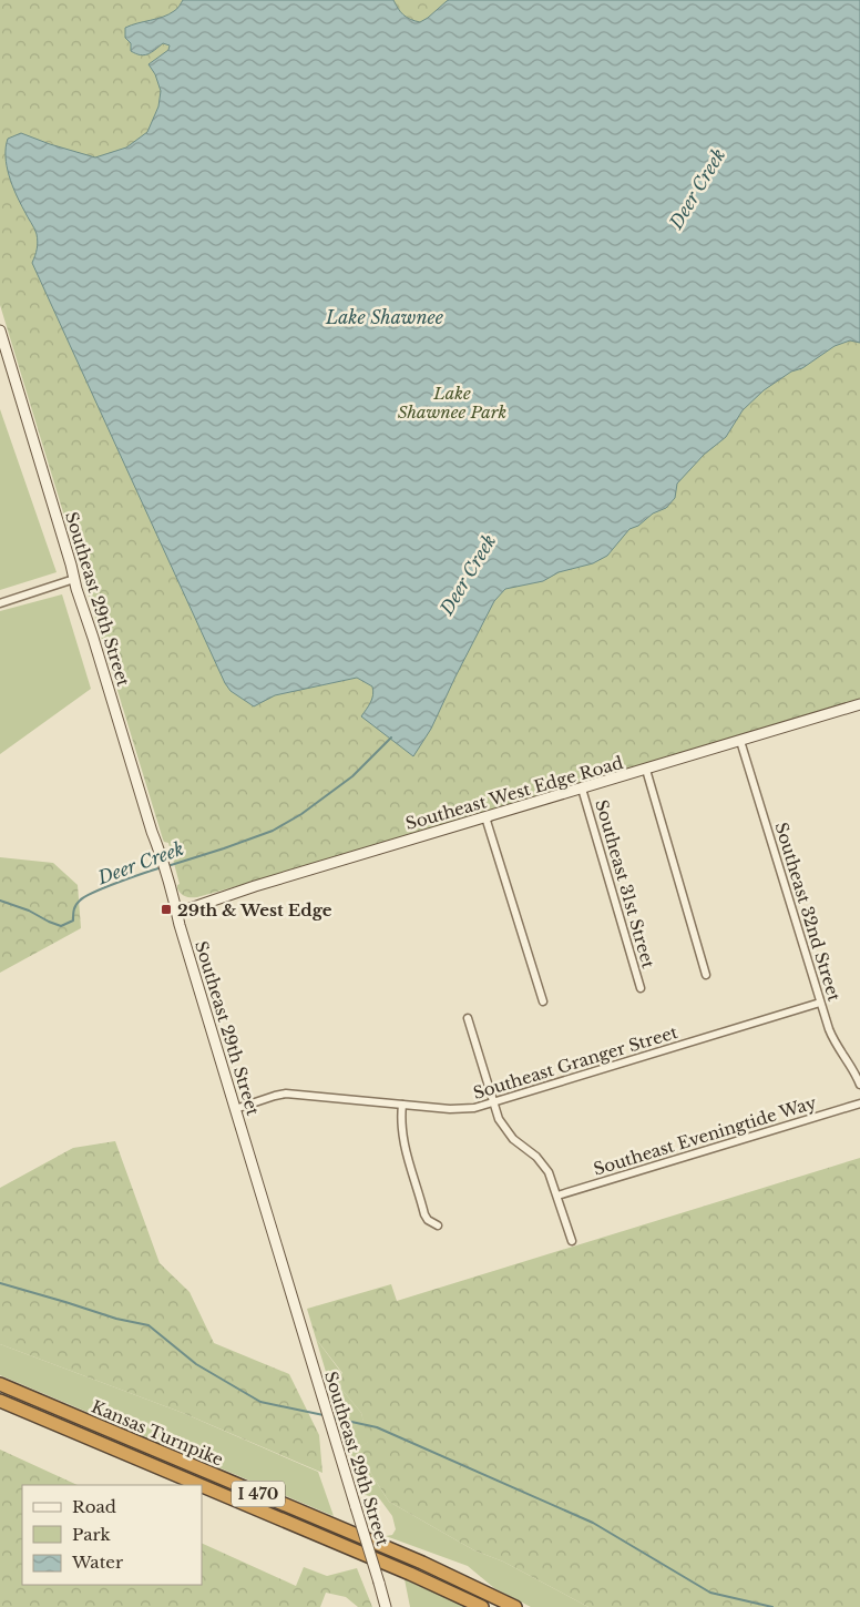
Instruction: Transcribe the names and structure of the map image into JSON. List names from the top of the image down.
{
  "streets": {
    "highway": ["Kansas Turnpike", "I 470"],
    "main road": ["Southeast 29th Street", "Southeast West Edge Road"],
    "street": [
      "Southeast 31st Street",
      "Southeast 32nd Street",
      "Southeast Granger Street",
      "Southeast Eveningtide Way"
    ]
  },
  "crossings": [
    ["Southeast 29th Street", "Southeast West Edge Road"],
    ["Southeast 29th Street", "Southeast Granger Street"],
    ["Southeast West Edge Road", "Southeast 31st Street"],
    ["Southeast West Edge Road", "Southeast 32nd Street"],
    ["Southeast 32nd Street", "Southeast Granger Street"]
  ],
  "water": ["Deer Creek", "Lake Shawnee"],
  "parks": ["Lake Shawnee Park"],
  "places": {
    "transit": ["29th & West Edge"]
  },
  "legend": ["Road", "Park", "Water"]
}
